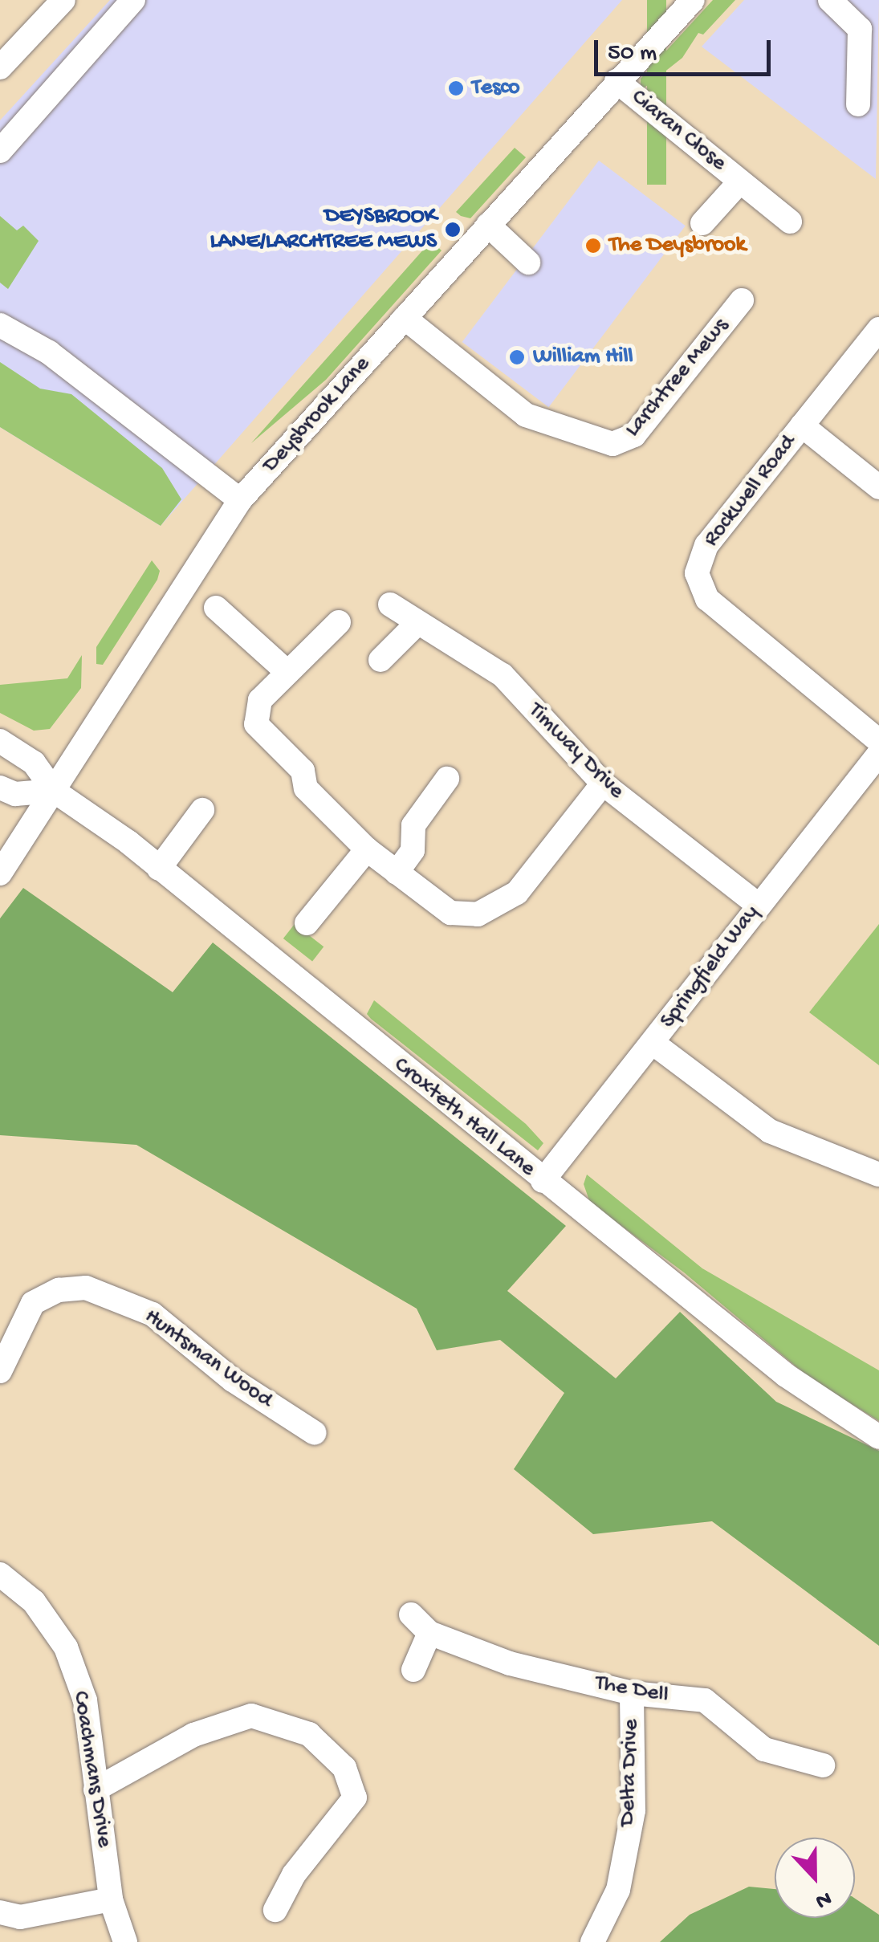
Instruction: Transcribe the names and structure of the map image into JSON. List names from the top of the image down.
{
  "streets": {
    "street": [
      "Ciaran Close",
      "Larchtree Mews",
      "Deysbrook Lane",
      "Rockwell Road",
      "Timway Drive",
      "Springfield Way",
      "Croxteth Hall Lane",
      "Huntsman Wood",
      "The Dell",
      "Coachmans Drive",
      "Delta Drive"
    ]
  },
  "crossings": [
    ["Ciaran Close", "Deysbrook Lane"],
    ["Larchtree Mews", "Deysbrook Lane"],
    ["Deysbrook Lane", "Croxteth Hall Lane"],
    ["Timway Drive", "Springfield Way"],
    ["Springfield Way", "Croxteth Hall Lane"],
    ["The Dell", "Delta Drive"]
  ],
  "places": [
    "Tesco",
    "DEYSBROOK LANE/LARCHTREE MEWS",
    "The Deysbrook",
    "William Hill"
  ],
  "scale_bar": "50 m",
  "north": "bottom"
}
